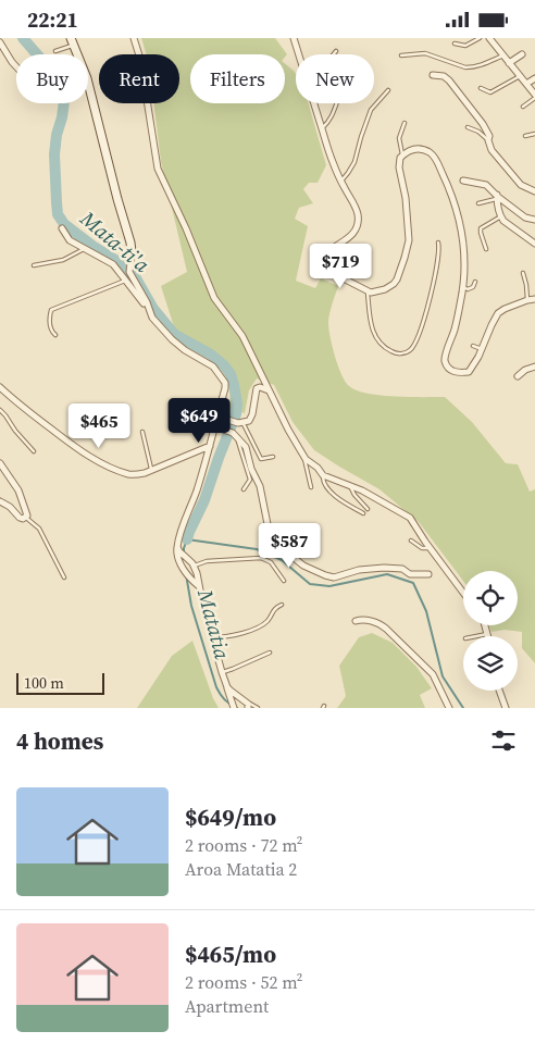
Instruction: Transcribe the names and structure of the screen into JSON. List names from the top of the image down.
{
  "water": ["Mata-ti'a", "Matatia"],
  "scale_bar": "100 m",
  "page": {
    "status": "22:21",
    "chip": [
      "Buy",
      "Rent",
      "Filters",
      "New"
    ],
    "price": [
      "$719",
      "$649",
      "$465",
      "$587"
    ],
    "scale": "100 m",
    "heading": "4 homes",
    "list": [
      {
        "name": "$649/mo",
        "note": "2 rooms · 72 m² · Aroa Matatia 2"
      },
      {
        "name": "$465/mo",
        "note": "2 rooms · 52 m² · Apartment"
      }
    ]
  }
}
